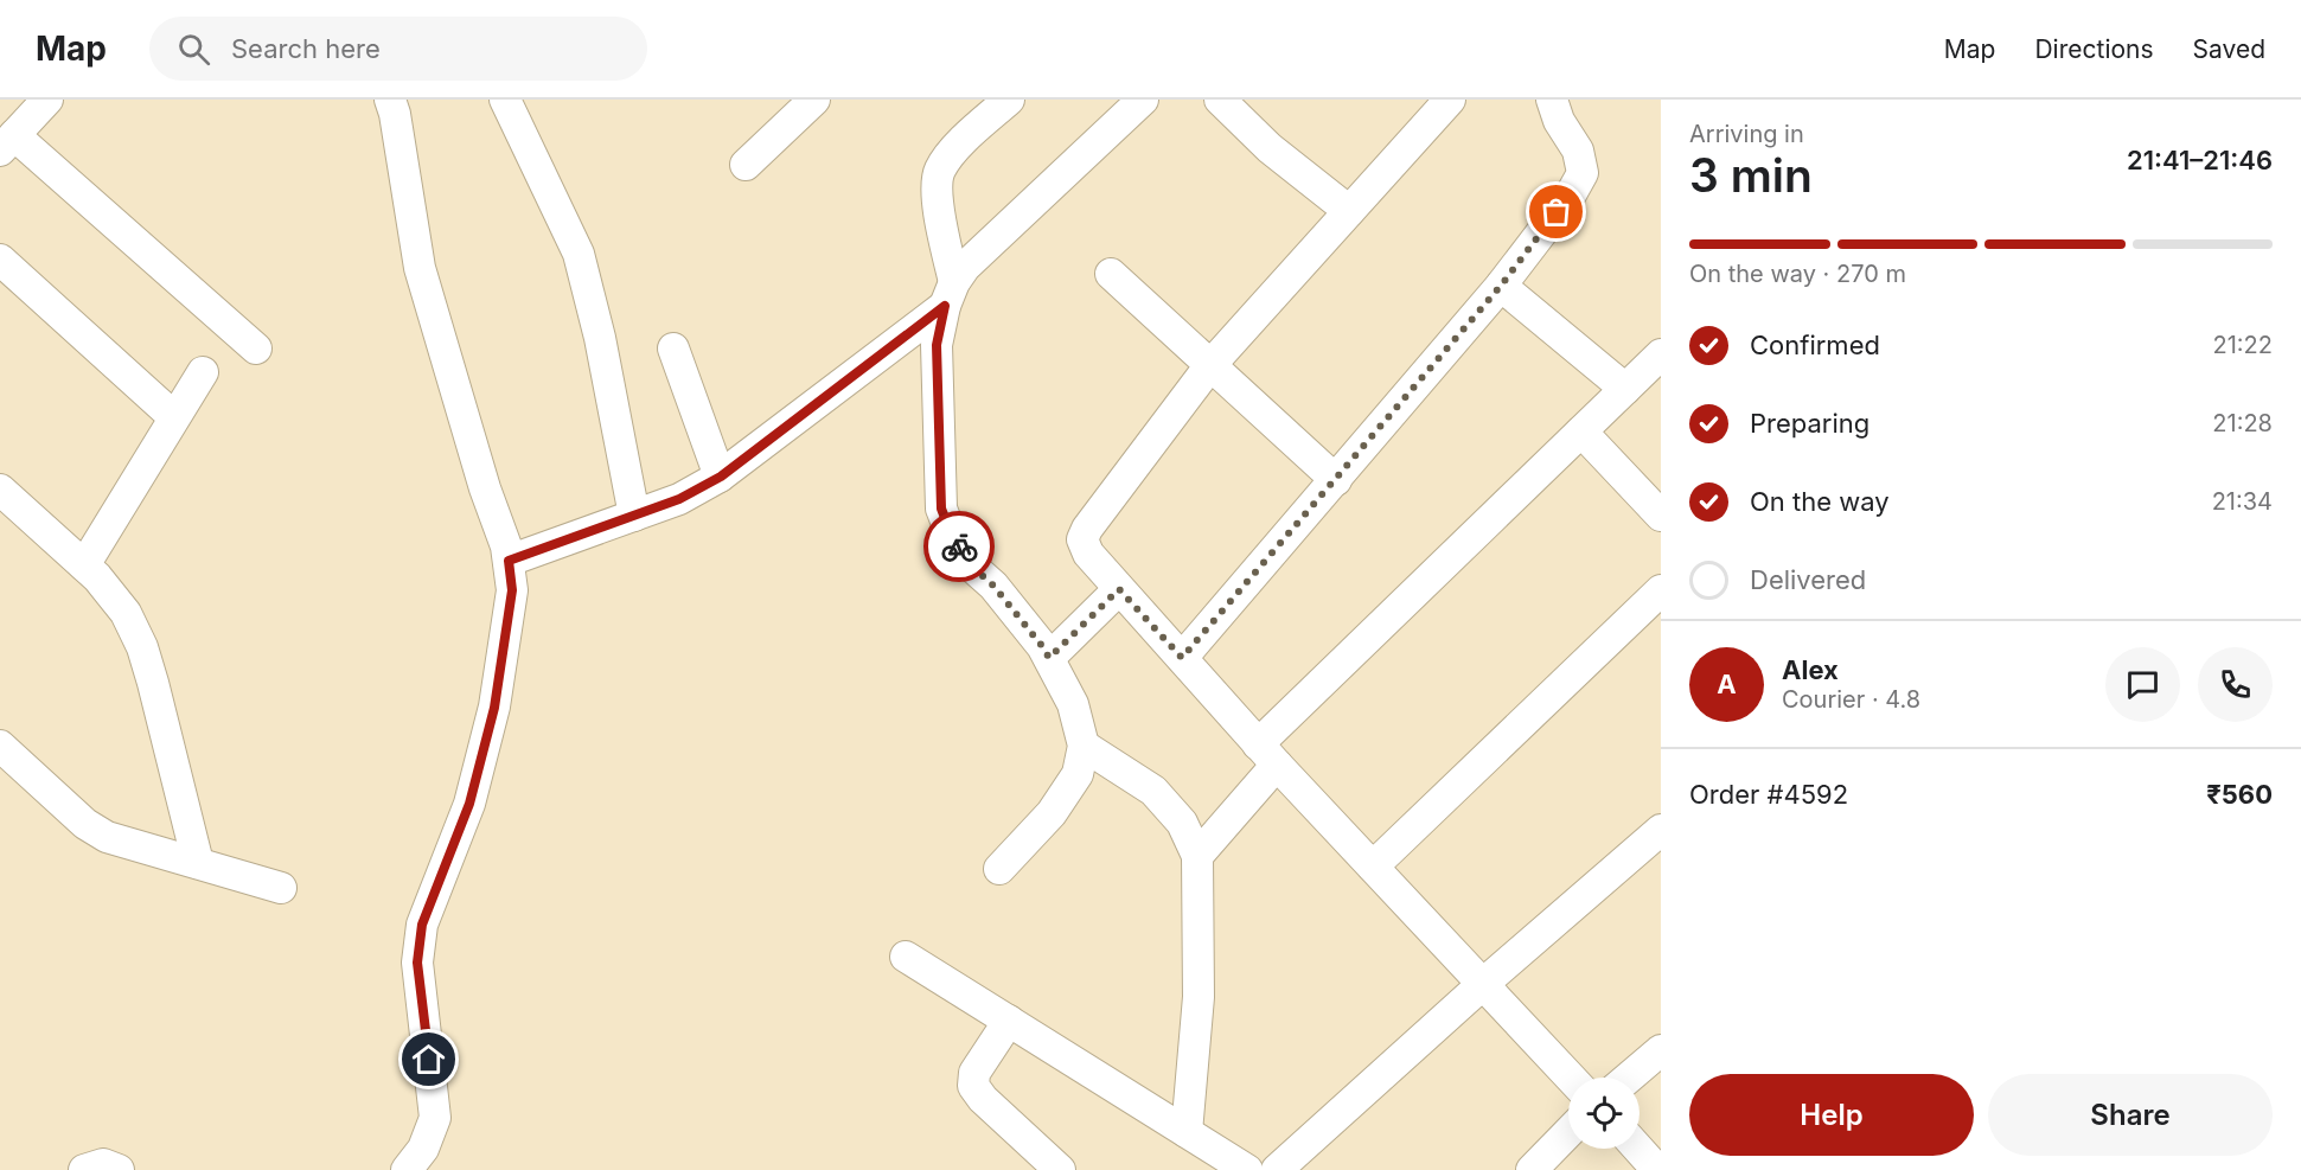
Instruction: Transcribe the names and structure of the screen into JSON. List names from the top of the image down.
{
  "page": {
    "header": "Map",
    "search": "Search here",
    "nav": ["Map", "Directions", "Saved"],
    "heading": ["3 min", "Arriving in", "21:41–21:46"],
    "panel": [
      "Alex",
      "Courier · 4.8",
      "Order #4592",
      "₹560"
    ],
    "bar": "On the way · 270 m",
    "list": [
      ["Confirmed", "21:22"],
      ["Preparing", "21:28"],
      ["On the way", "21:34"],
      "Delivered"
    ],
    "round": "A",
    "buttons": ["Help", "Share"]
  }
}
